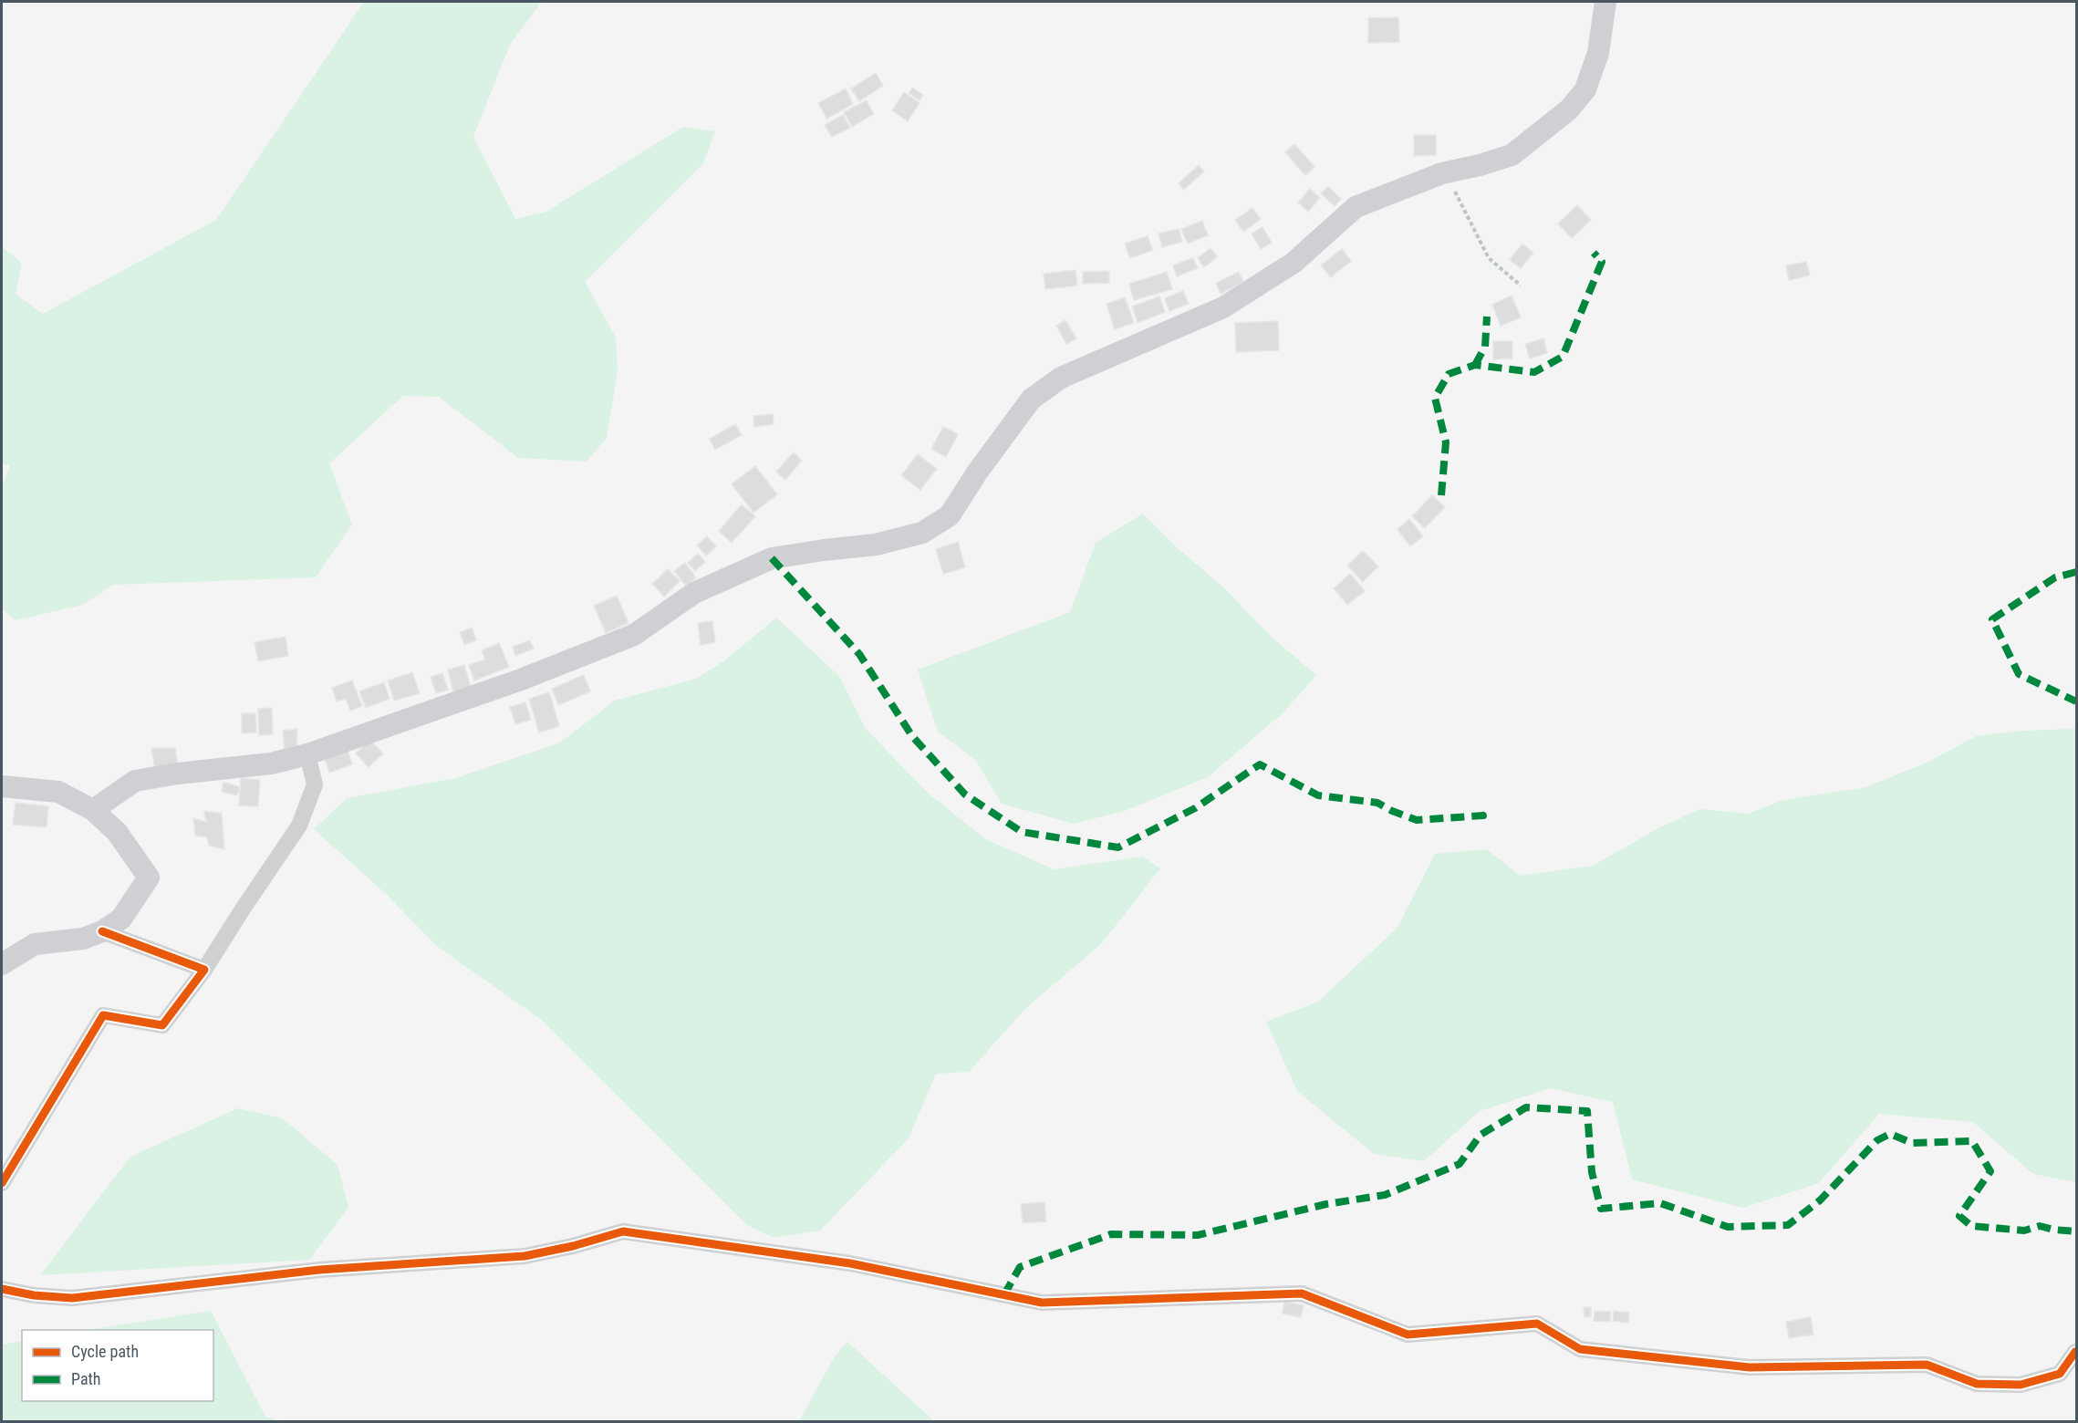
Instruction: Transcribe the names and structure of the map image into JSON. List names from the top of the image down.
{
  "legend": ["Cycle path", "Path"]
}
